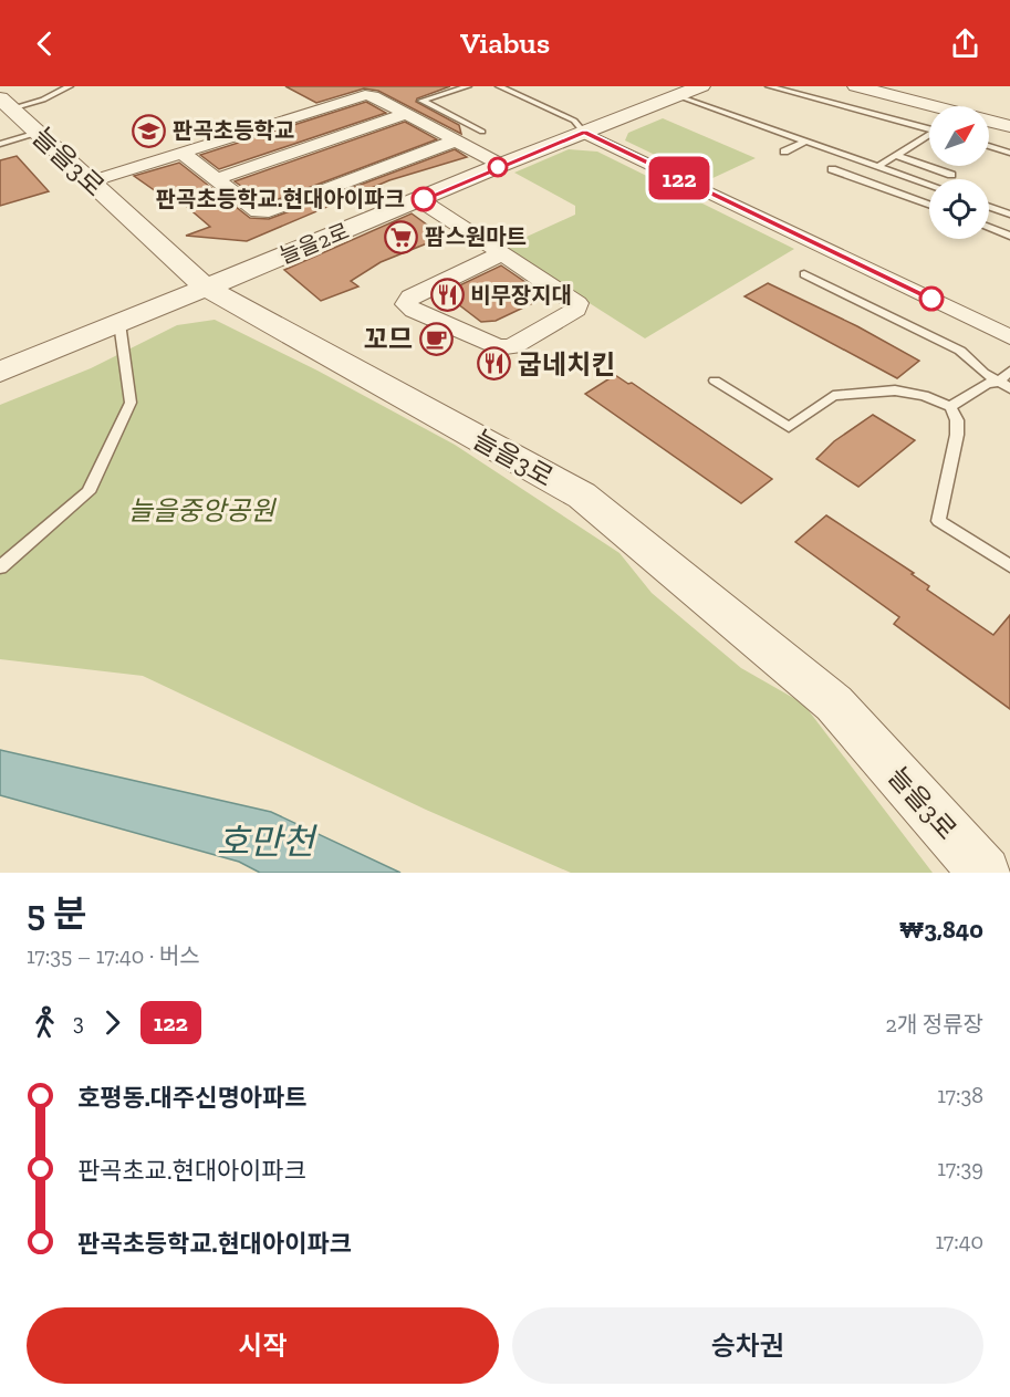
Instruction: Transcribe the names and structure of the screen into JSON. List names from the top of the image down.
{
  "streets": {
    "street": ["늘을3로", "늘을2로"]
  },
  "crossings": [
    ["늘을3로", "늘을2로"]
  ],
  "water": ["호만천"],
  "parks": ["늘을중앙공원"],
  "places": {
    "school or university": ["판곡초등학교"],
    "other": ["판곡초등학교.현대아이파크"],
    "supermarket": ["팜스원마트"],
    "restaurant": ["비무장지대", "굽네치킨"],
    "cafe": ["꼬므"]
  },
  "lines": ["bus line 122"],
  "north": "top right",
  "page": {
    "header": "Viabus",
    "on_map": "122",
    "heading": ["5 분", "17:35 – 17:40 · 버스", "₩3,840"],
    "legs": ["3", "122", "2개 정류장"],
    "list": [
      {
        "name": "호평동.대주신명아파트",
        "value": "17:38"
      },
      {
        "name": "판곡초교.현대아이파크",
        "value": "17:39"
      },
      {
        "name": "판곡초등학교.현대아이파크",
        "value": "17:40"
      }
    ],
    "buttons": ["시작", "승차권"]
  }
}
